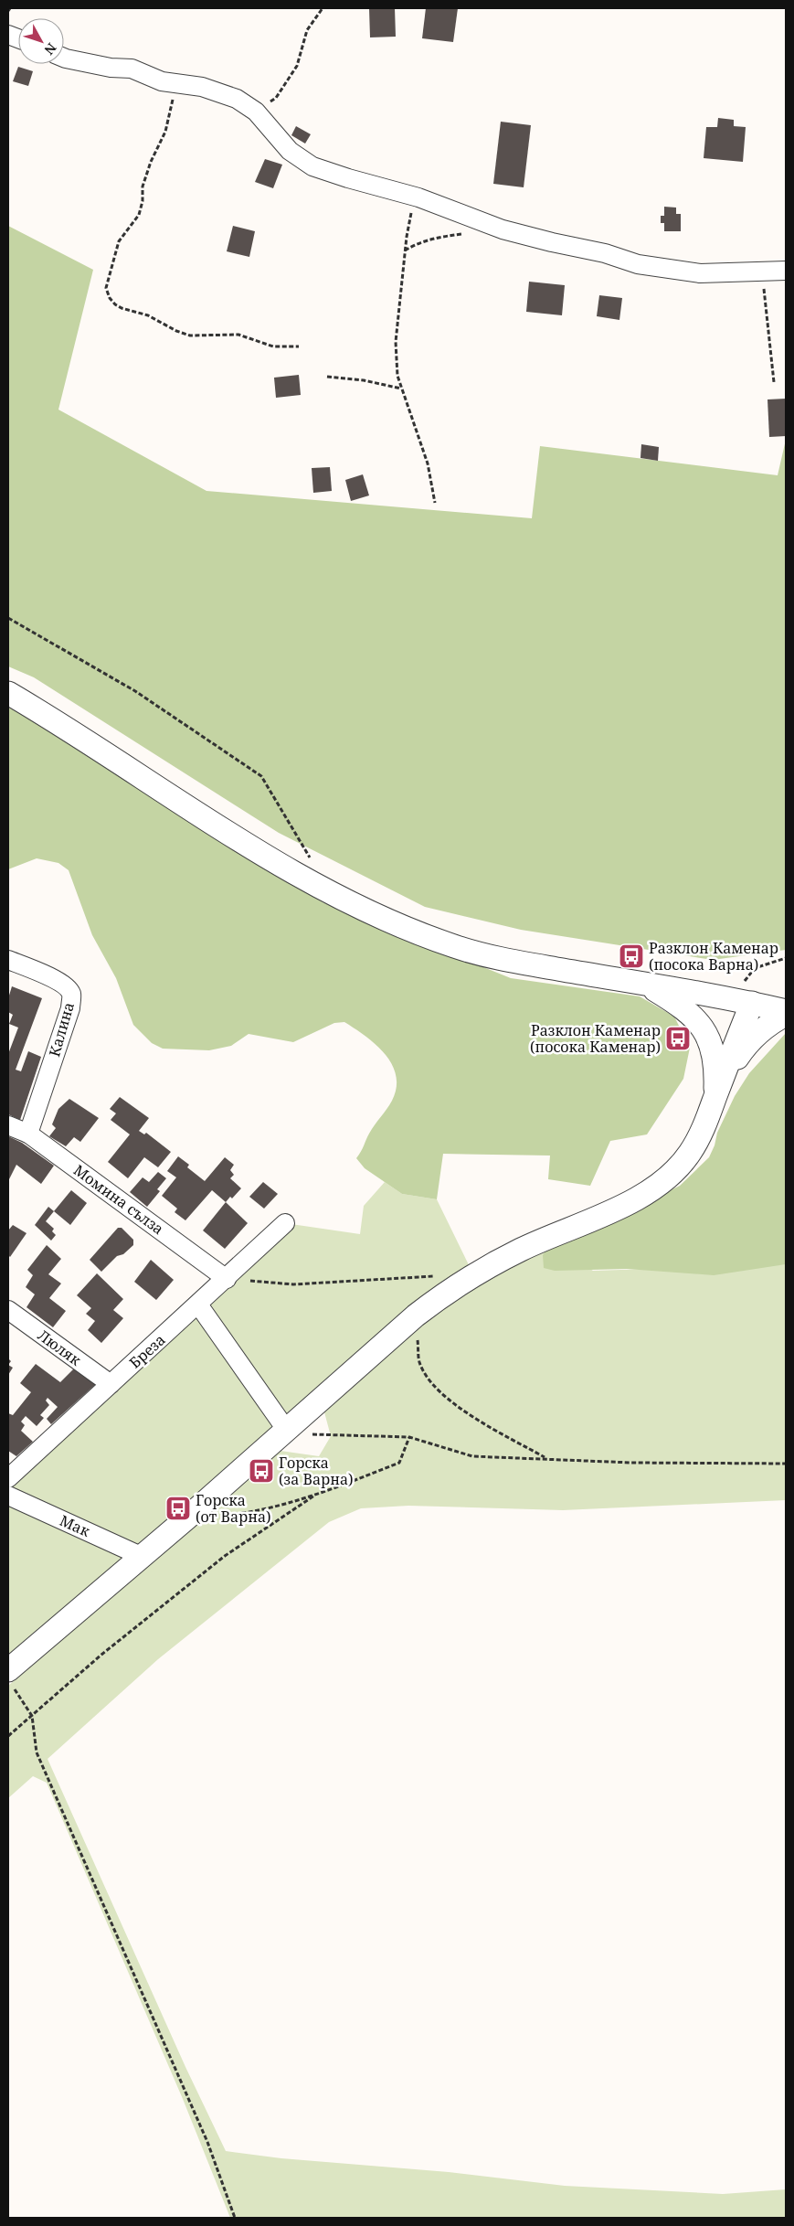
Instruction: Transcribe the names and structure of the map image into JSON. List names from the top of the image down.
{
  "streets": {
    "street": [
      "Калина",
      "Момина сълза",
      "Люляк",
      "Бреза",
      "Мак"
    ]
  },
  "crossings": [
    ["Калина", "Момина сълза"],
    ["Момина сълза", "Бреза"],
    ["Люляк", "Бреза"]
  ],
  "places": {
    "bus stop": [
      "Разклон Каменар (посока Варна)",
      "Разклон Каменар (посока Каменар)",
      "Горска (за Варна)",
      "Горска (от Варна)"
    ]
  },
  "north": "bottom right"
}
